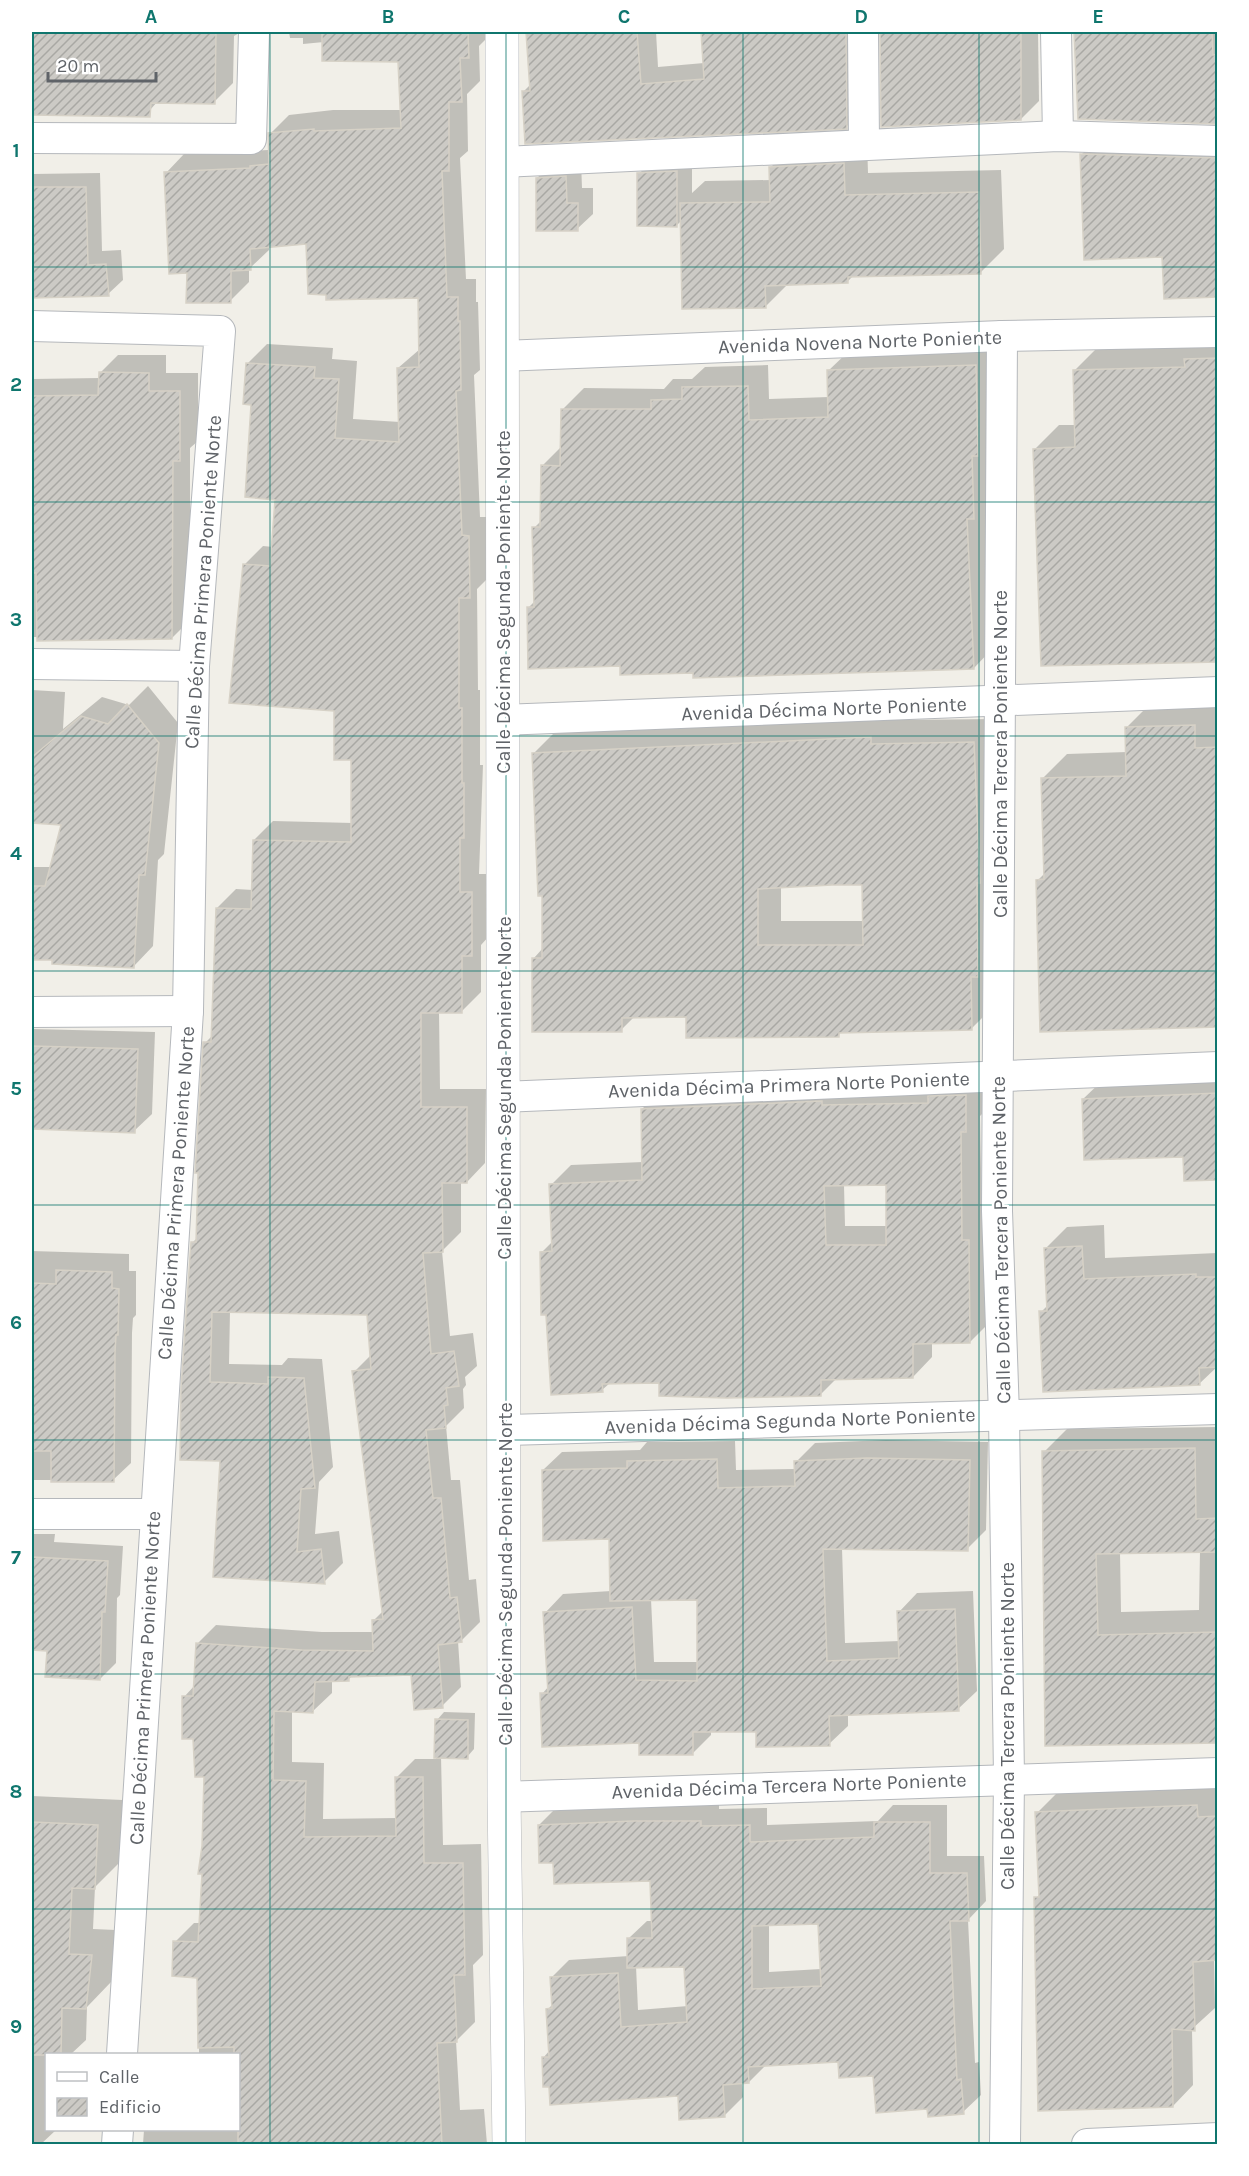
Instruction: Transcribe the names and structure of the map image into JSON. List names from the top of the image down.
{
  "streets": {
    "street": [
      "Avenida Novena Norte Poniente",
      "Calle Décima Primera Poniente Norte",
      "Calle Décima Segunda Poniente Norte",
      "Avenida Décima Norte Poniente",
      "Calle Décima Tercera Poniente Norte",
      "Avenida Décima Primera Norte Poniente",
      "Avenida Décima Segunda Norte Poniente",
      "Avenida Décima Tercera Norte Poniente"
    ]
  },
  "crossings": [
    ["Avenida Novena Norte Poniente", "Calle Décima Segunda Poniente Norte"],
    ["Avenida Novena Norte Poniente", "Calle Décima Tercera Poniente Norte"],
    ["Calle Décima Segunda Poniente Norte", "Avenida Décima Norte Poniente"],
    ["Calle Décima Segunda Poniente Norte", "Avenida Décima Primera Norte Poniente"],
    ["Calle Décima Segunda Poniente Norte", "Avenida Décima Segunda Norte Poniente"],
    ["Calle Décima Segunda Poniente Norte", "Avenida Décima Tercera Norte Poniente"],
    ["Avenida Décima Norte Poniente", "Calle Décima Tercera Poniente Norte"],
    ["Calle Décima Tercera Poniente Norte", "Avenida Décima Primera Norte Poniente"],
    ["Calle Décima Tercera Poniente Norte", "Avenida Décima Segunda Norte Poniente"],
    ["Calle Décima Tercera Poniente Norte", "Avenida Décima Tercera Norte Poniente"]
  ],
  "legend": ["Calle", "Edificio"],
  "scale_bar": "20 m",
  "grid": {
    "columns": [
      "A",
      "B",
      "C",
      "D",
      "E"
    ],
    "rows": [
      "1",
      "2",
      "3",
      "4",
      "5",
      "6",
      "7",
      "8",
      "9"
    ]
  }
}
